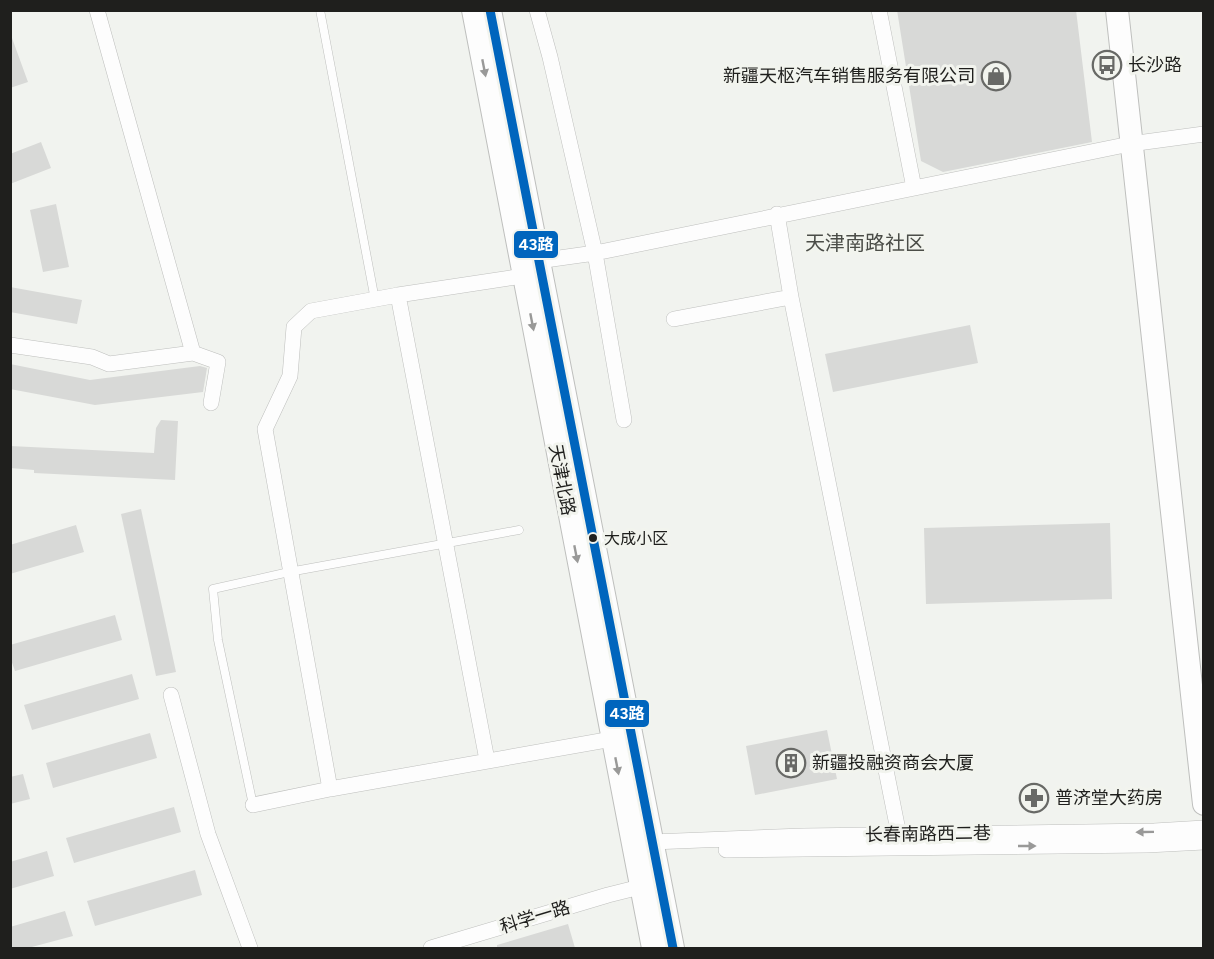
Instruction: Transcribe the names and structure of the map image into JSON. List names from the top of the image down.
{
  "streets": {
    "street": ["长春南路西二巷", "科学一路"]
  },
  "districts": ["天津南路社区"],
  "places": {
    "bus stop": ["长沙路"],
    "shop": ["新疆天枢汽车销售服务有限公司"],
    "other": ["大成小区"],
    "building": ["新疆投融资商会大厦"],
    "pharmacy": ["普济堂大药房"]
  },
  "lines": ["transit line 43路"]
}
